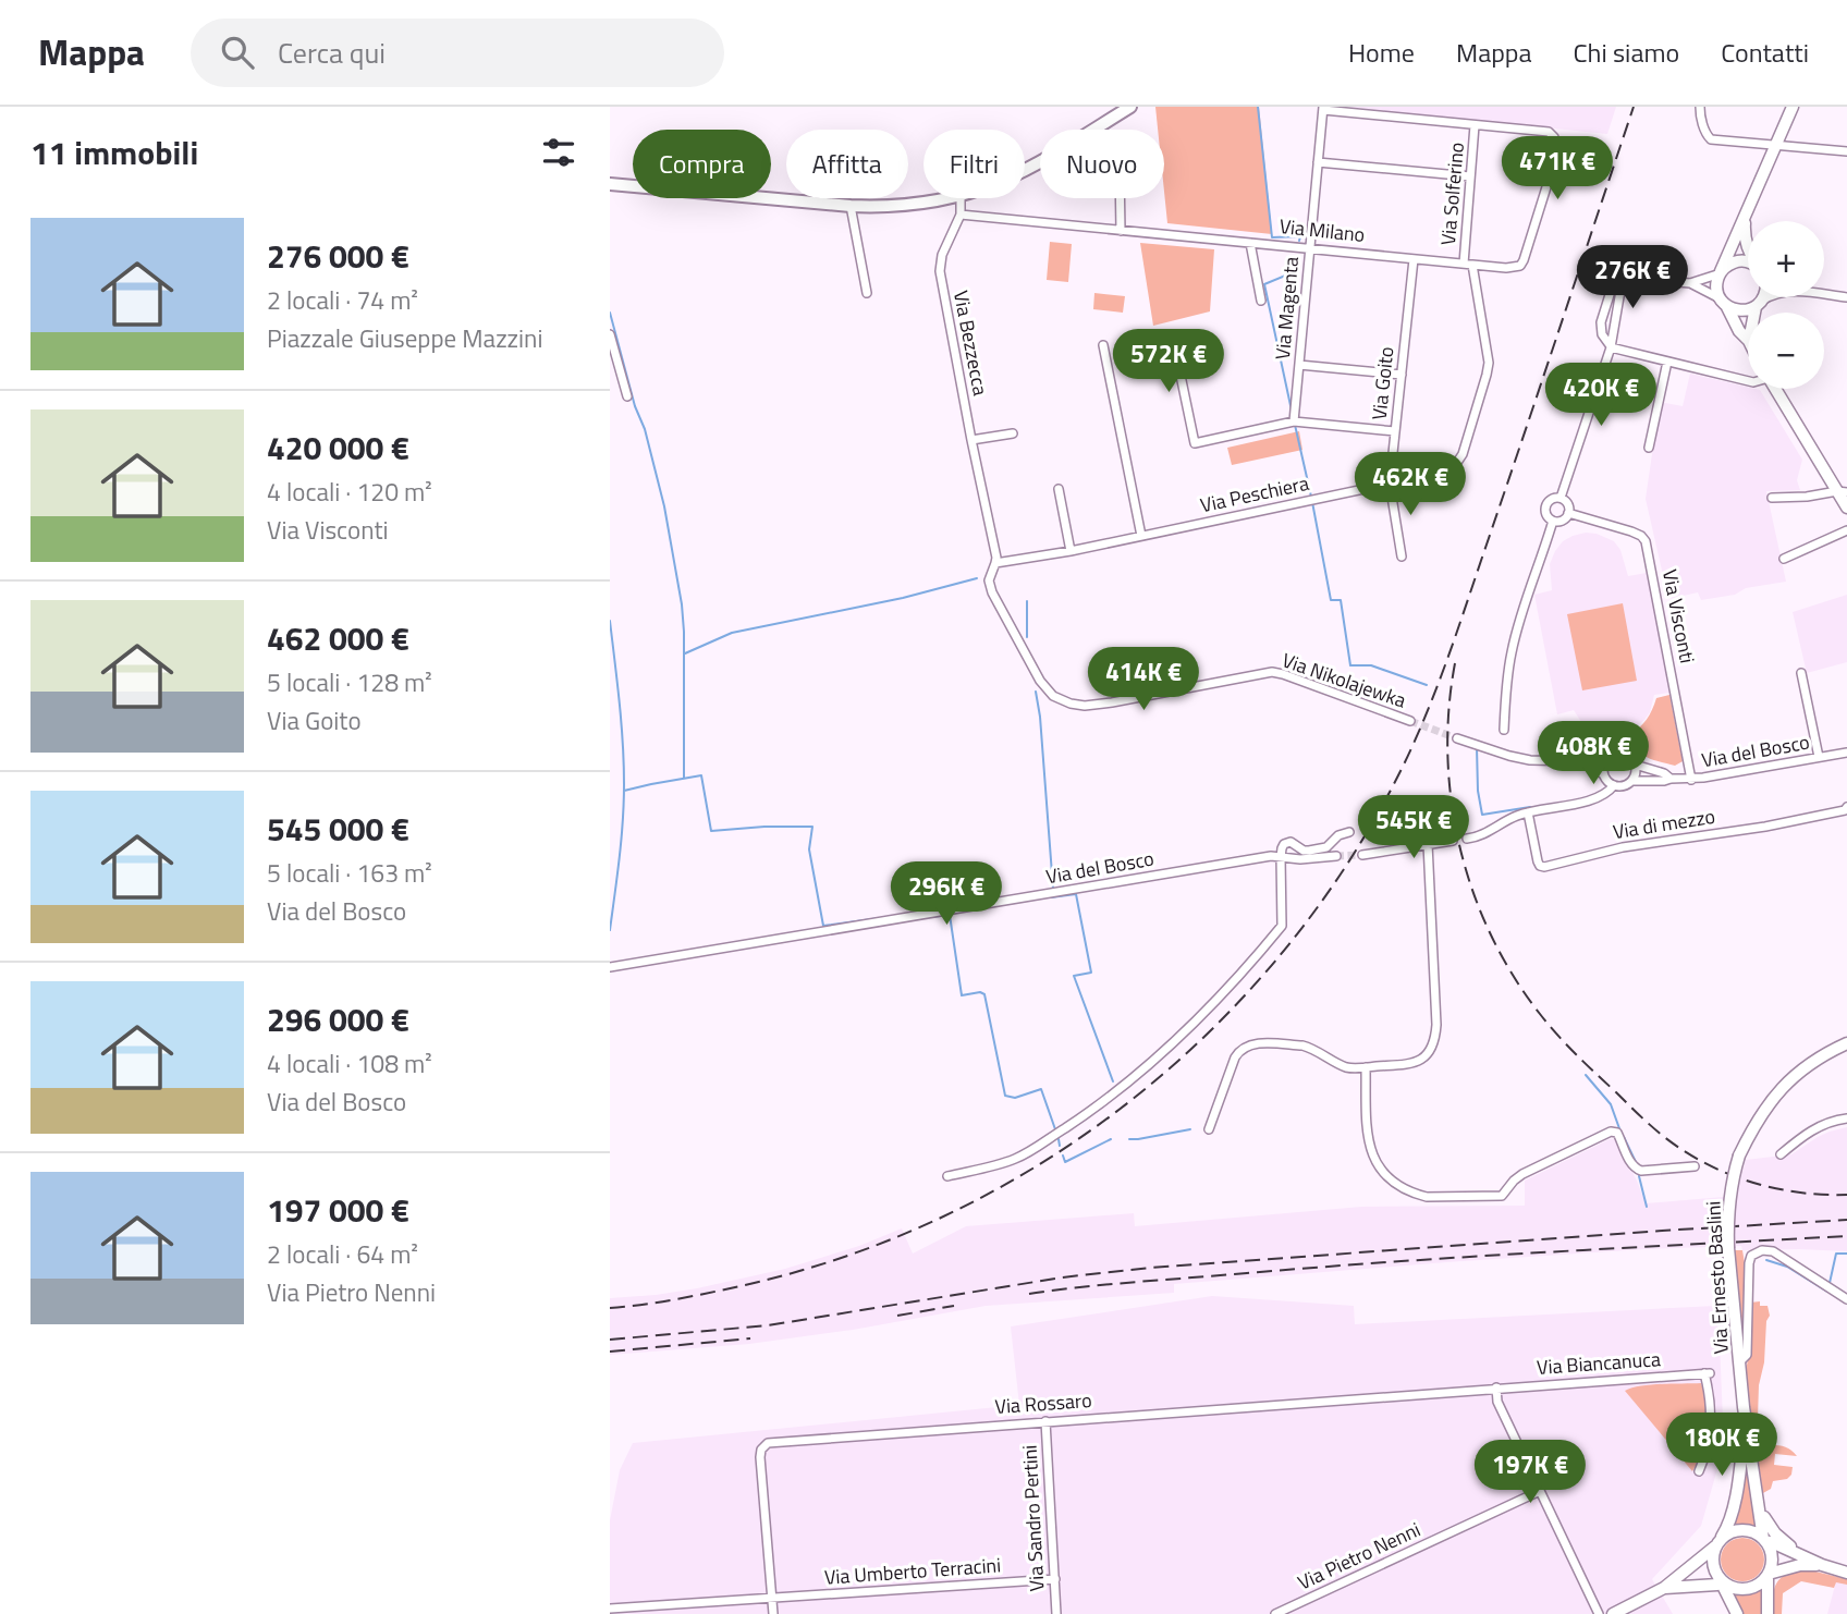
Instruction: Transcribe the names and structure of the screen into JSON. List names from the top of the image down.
{
  "streets": {
    "main road": ["Via Ernesto Baslini"],
    "street": [
      "Via Solferino",
      "Via Milano",
      "Via Magenta",
      "Via Bezzecca",
      "Via Goito",
      "Via Peschiera",
      "Via Visconti",
      "Via Nikolajewka",
      "Via del Bosco",
      "Via di mezzo",
      "Via Biancanuca",
      "Via Rossaro",
      "Via Sandro Pertini",
      "Via Pietro Nenni",
      "Via Umberto Terracini"
    ]
  },
  "crossings": [
    ["Via Solferino", "Via Milano"],
    ["Via Solferino", "Via Peschiera"],
    ["Via Milano", "Via Magenta"],
    ["Via Milano", "Via Bezzecca"],
    ["Via Milano", "Via Goito"],
    ["Via Milano", "Via Peschiera"],
    ["Via Bezzecca", "Via Peschiera"],
    ["Via Bezzecca", "Via Nikolajewka"],
    ["Via Goito", "Via Peschiera"],
    ["Via Peschiera", "Via Nikolajewka"],
    ["Via Visconti", "Via del Bosco"],
    ["Via Biancanuca", "Via Rossaro"],
    ["Via Rossaro", "Via Sandro Pertini"],
    ["Via Rossaro", "Via Umberto Terracini"],
    ["Via Sandro Pertini", "Via Umberto Terracini"]
  ],
  "page": {
    "header": "Mappa",
    "search": "Cerca qui",
    "nav": [
      "Home",
      "Mappa",
      "Chi siamo",
      "Contatti"
    ],
    "heading": "11 immobili",
    "chip": [
      "Compra",
      "Affitta",
      "Filtri",
      "Nuovo"
    ],
    "price": [
      "471K €",
      "276K €",
      "572K €",
      "420K €",
      "462K €",
      "414K €",
      "408K €",
      "545K €",
      "296K €",
      "180K €",
      "197K €"
    ],
    "list": [
      {
        "name": "276 000 €",
        "note": "2 locali · 74 m² · Piazzale Giuseppe Mazzini"
      },
      {
        "name": "420 000 €",
        "note": "4 locali · 120 m² · Via Visconti"
      },
      {
        "name": "462 000 €",
        "note": "5 locali · 128 m² · Via Goito"
      },
      {
        "name": "545 000 €",
        "note": "5 locali · 163 m² · Via del Bosco"
      },
      {
        "name": "296 000 €",
        "note": "4 locali · 108 m² · Via del Bosco"
      },
      {
        "name": "197 000 €",
        "note": "2 locali · 64 m² · Via Pietro Nenni"
      }
    ],
    "map_buttons": ["+", "−"]
  }
}
